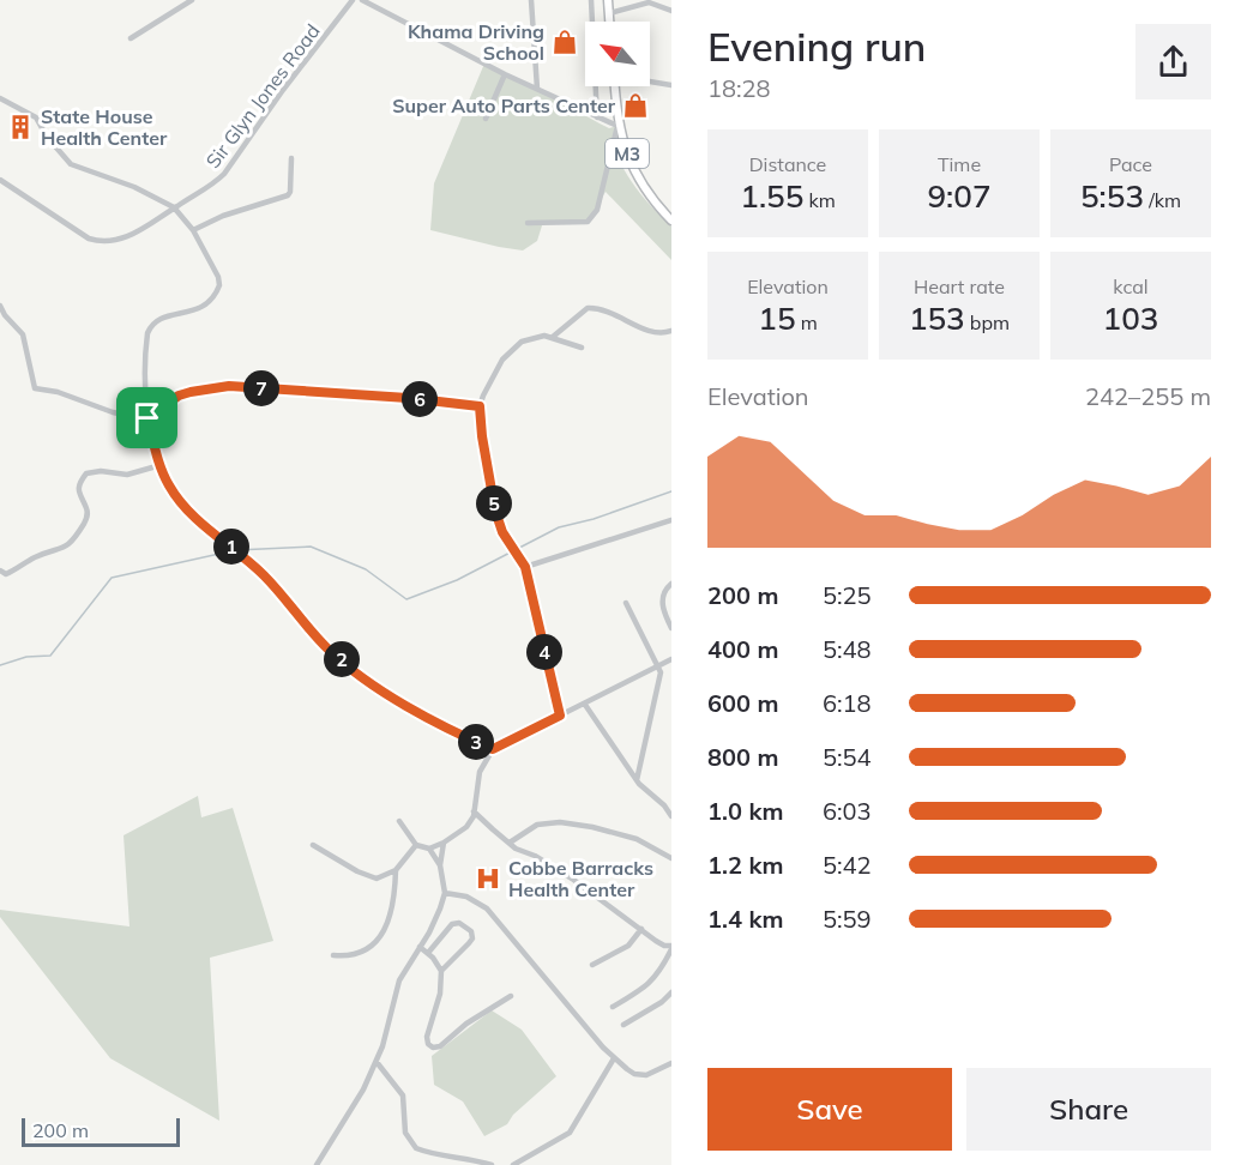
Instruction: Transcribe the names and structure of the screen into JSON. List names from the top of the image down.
{
  "streets": {
    "highway": ["M3"],
    "street": ["Sir Glyn Jones Road"]
  },
  "places": {
    "shop": ["Khama Driving School", "Super Auto Parts Center"],
    "building": ["State House Health Center"],
    "hospital": ["Cobbe Barracks Health Center"]
  },
  "scale_bar": "200 m",
  "north": "top left",
  "page": {
    "heading": ["Evening run", "18:28"],
    "stats": [
      ["Distance", "1.55 km"],
      ["Time", "9:07"],
      ["Pace", "5:53 /km"],
      ["Elevation", "15 m"],
      ["Heart rate", "153 bpm"],
      ["kcal", "103"]
    ],
    "chart": ["Elevation", "242–255 m"],
    "pins": [
      "7",
      "6",
      "5",
      "1",
      "4",
      "2",
      "3"
    ],
    "list": [
      {
        "name": "200 m",
        "note": "5:25"
      },
      {
        "name": "400 m",
        "note": "5:48"
      },
      {
        "name": "600 m",
        "note": "6:18"
      },
      {
        "name": "800 m",
        "note": "5:54"
      },
      {
        "name": "1.0 km",
        "note": "6:03"
      },
      {
        "name": "1.2 km",
        "note": "5:42"
      },
      {
        "name": "1.4 km",
        "note": "5:59"
      }
    ],
    "buttons": ["Save", "Share"],
    "scale": "200 m"
  }
}
